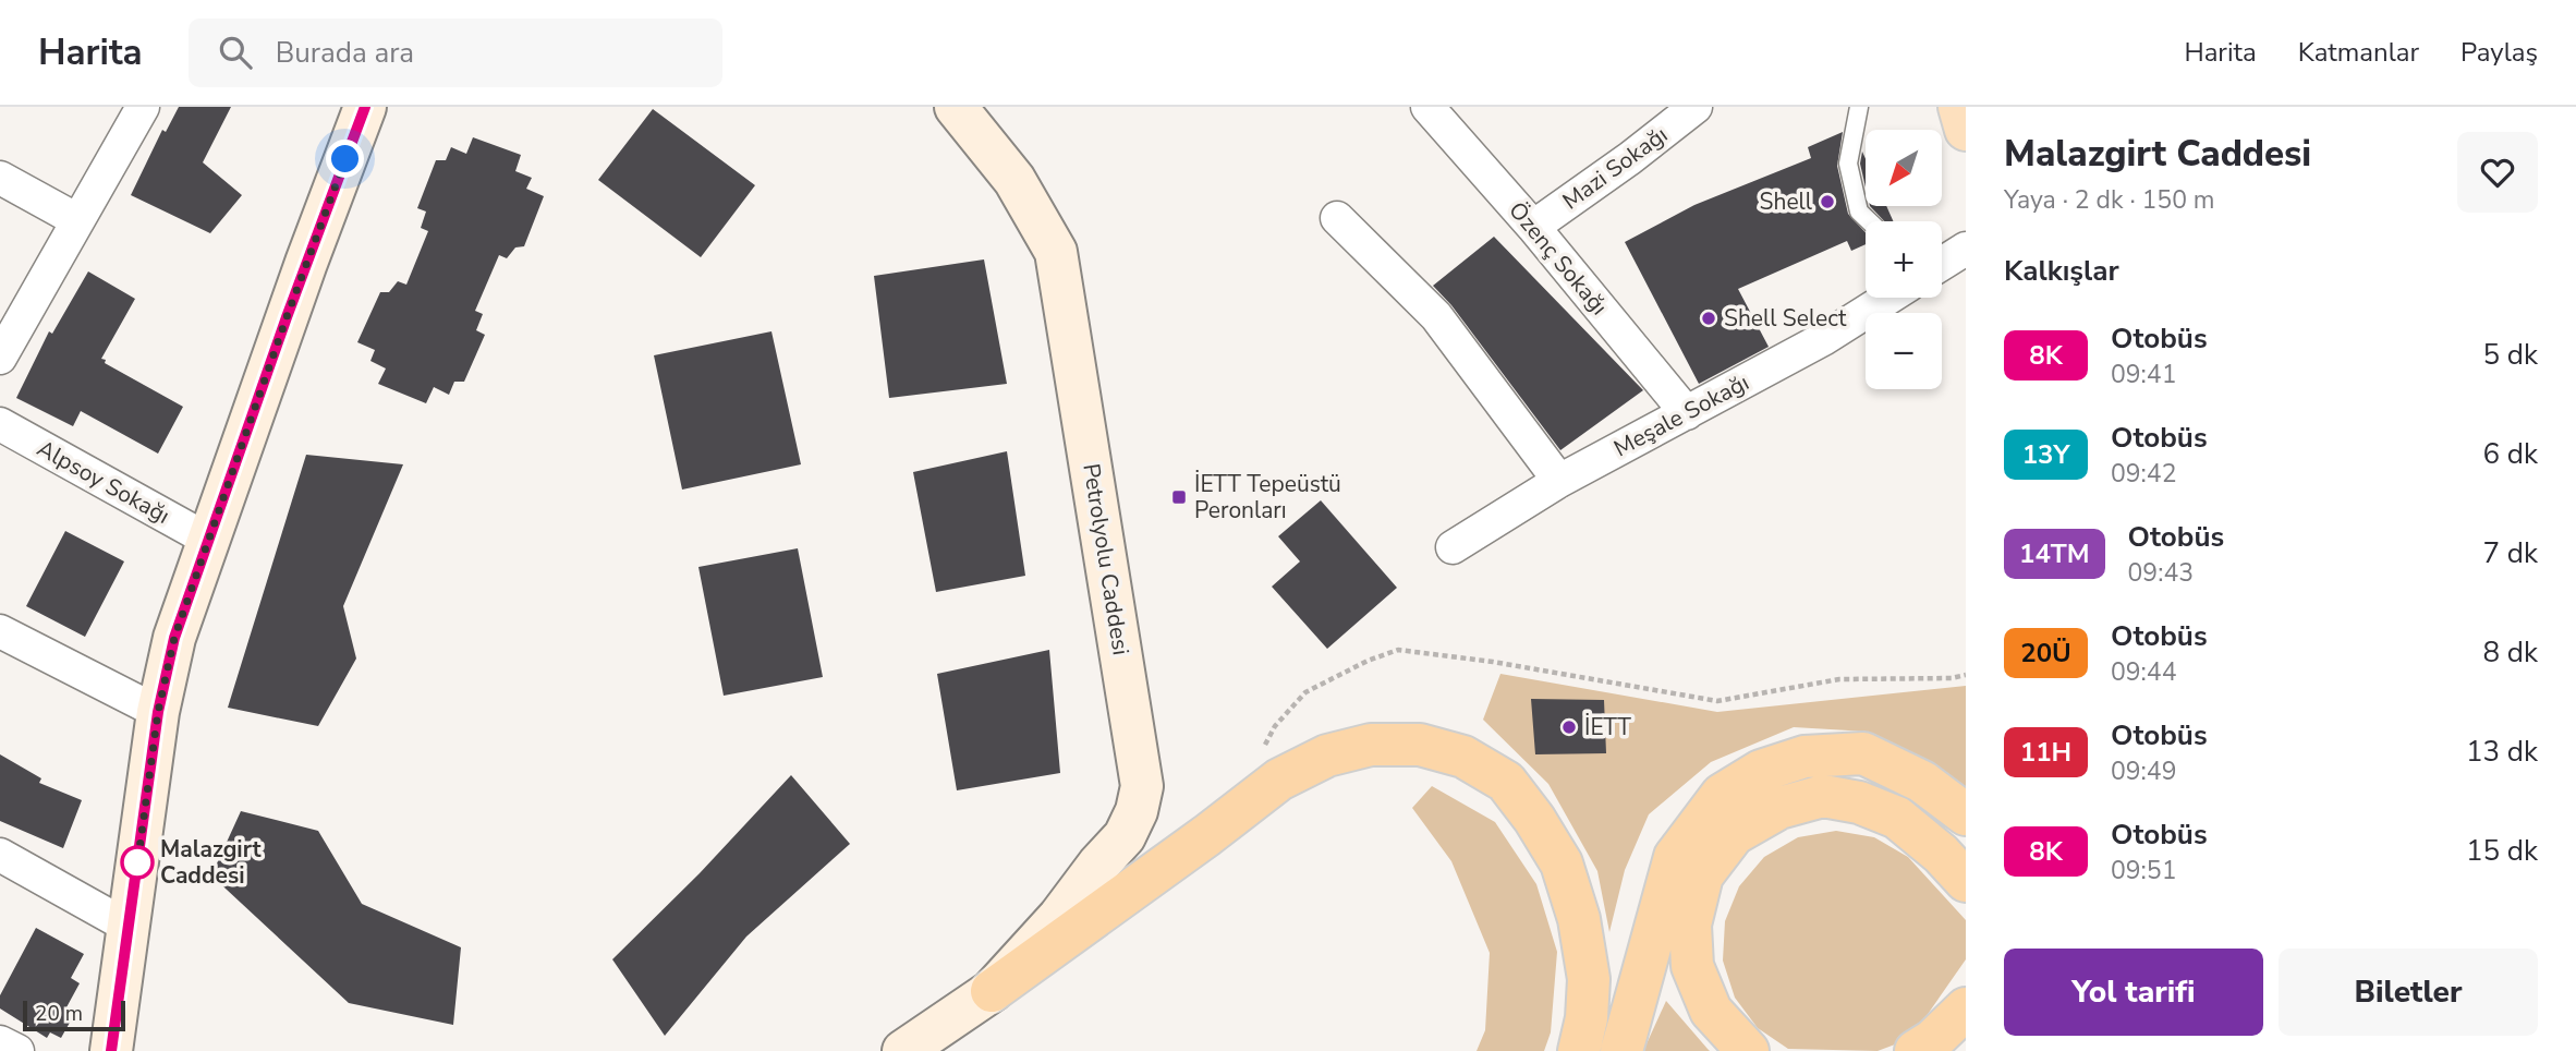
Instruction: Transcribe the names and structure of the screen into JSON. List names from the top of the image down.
{
  "streets": {
    "main road": ["Petrolyolu Caddesi"],
    "street": [
      "Mazi Sokağı",
      "Özenç Sokağı",
      "Meşale Sokağı",
      "Alpsoy Sokağı"
    ]
  },
  "crossings": [
    ["Mazi Sokağı", "Özenç Sokağı"],
    ["Özenç Sokağı", "Meşale Sokağı"]
  ],
  "places": {
    "other": [
      "Shell",
      "Shell Select",
      "İETT",
      "Malazgirt Caddesi"
    ],
    "transit": ["İETT Tepeüstü Peronları"]
  },
  "lines": ["bus line 8K"],
  "scale_bar": "20 m",
  "north": "bottom left",
  "page": {
    "header": "Harita",
    "search": "Burada ara",
    "nav": ["Harita", "Katmanlar", "Paylaş"],
    "heading": [
      ["Malazgirt Caddesi", "Yaya · 2 dk · 150 m"],
      "Kalkışlar"
    ],
    "map_buttons": ["+", "−"],
    "list": [
      {
        "mark": "8K",
        "name": "Otobüs",
        "note": "09:41",
        "value": "5 dk"
      },
      {
        "mark": "13Y",
        "name": "Otobüs",
        "note": "09:42",
        "value": "6 dk"
      },
      {
        "mark": "14TM",
        "name": "Otobüs",
        "note": "09:43",
        "value": "7 dk"
      },
      {
        "mark": "20Ü",
        "name": "Otobüs",
        "note": "09:44",
        "value": "8 dk"
      },
      {
        "mark": "11H",
        "name": "Otobüs",
        "note": "09:49",
        "value": "13 dk"
      },
      {
        "mark": "8K",
        "name": "Otobüs",
        "note": "09:51",
        "value": "15 dk"
      }
    ],
    "buttons": ["Yol tarifi", "Biletler"],
    "scale": "20 m"
  }
}
